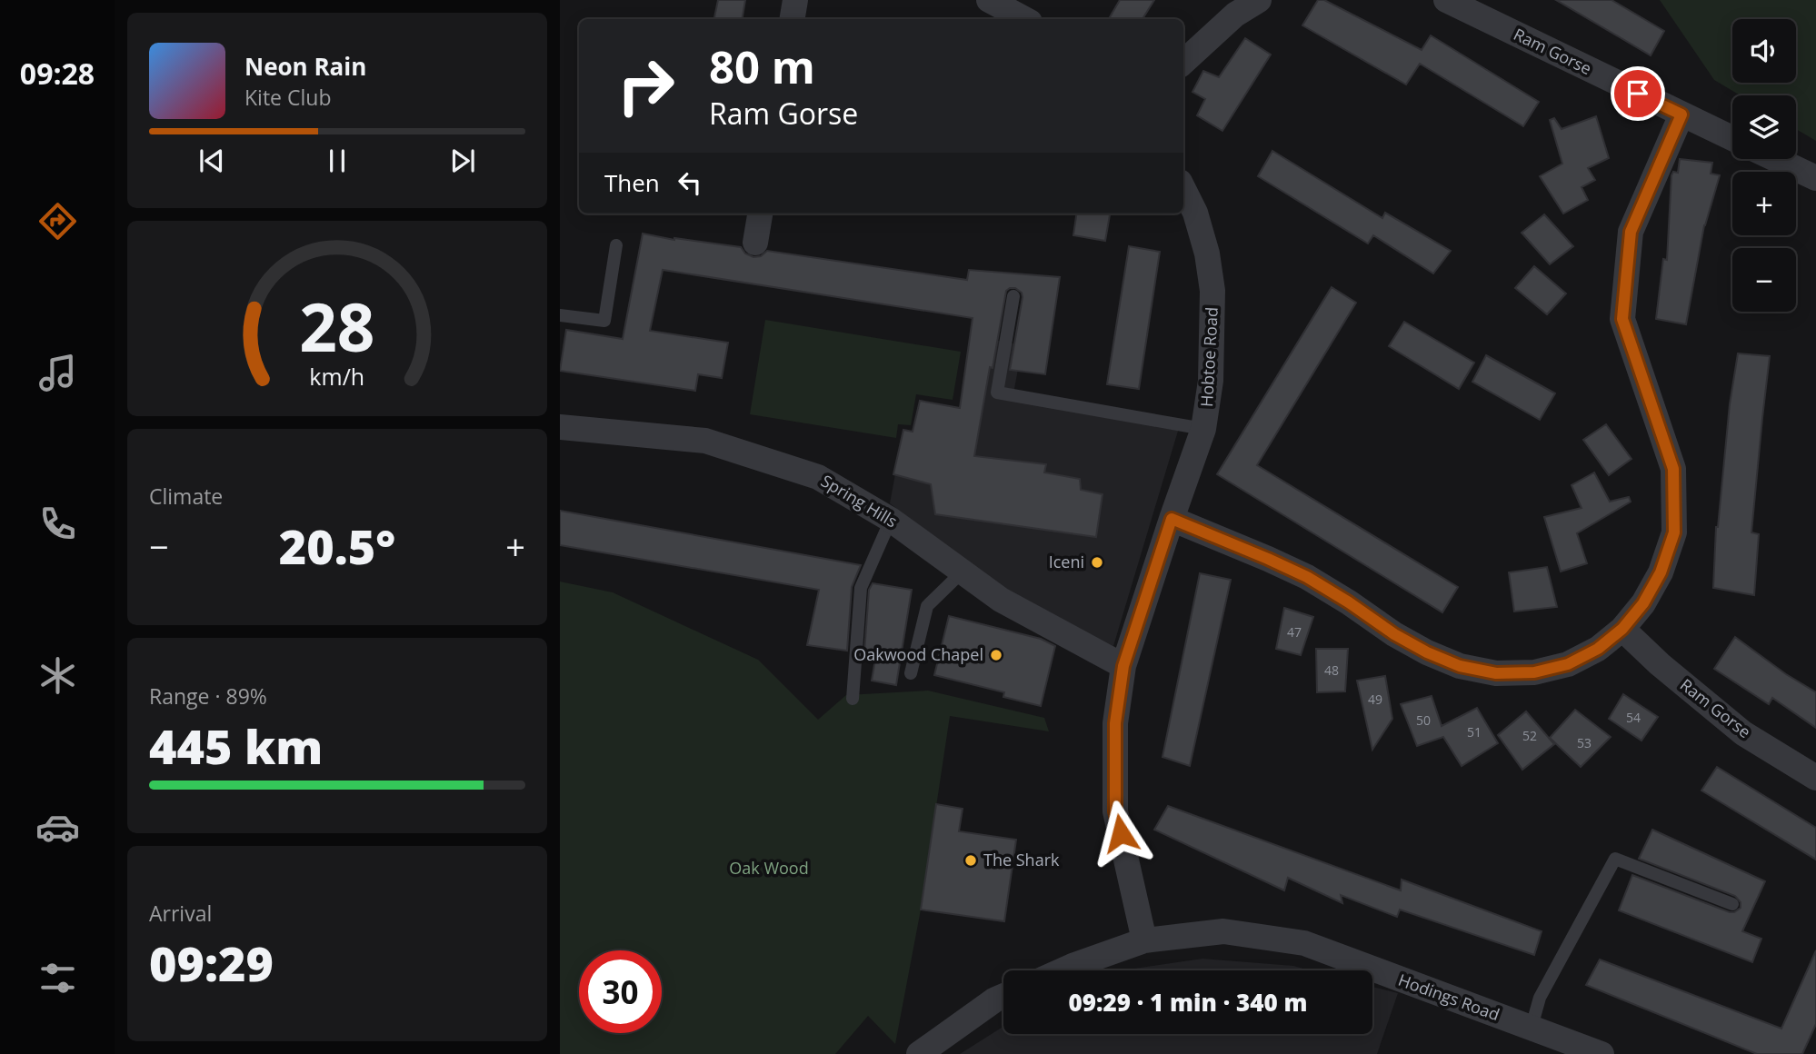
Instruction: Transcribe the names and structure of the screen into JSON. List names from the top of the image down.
{
  "streets": {
    "street": [
      "Ram Gorse",
      "Hobtoe Road",
      "Spring Hills",
      "Hodings Road"
    ]
  },
  "crossings": [
    ["Hobtoe Road", "Spring Hills"],
    ["Hobtoe Road", "Hodings Road"]
  ],
  "parks": ["Oak Wood"],
  "places": ["Iceni", "Oakwood Chapel", "The Shark"],
  "house_numbers": [
    "47",
    "48",
    "49",
    "54",
    "50",
    "51",
    "52",
    "53"
  ],
  "page": {
    "tabs": "09:28",
    "map_buttons": ["+", "−"],
    "turn": ["80 m", "Ram Gorse"],
    "song": ["Neon Rain", "Kite Club"],
    "then": "Then",
    "tile": [
      "Climate",
      ["Range · 89%", "445 km"],
      ["Arrival", "09:29"]
    ],
    "heat": ["−", "20.5°", "+"],
    "limit": "30",
    "trip": "09:29 · 1 min · 340 m",
    "gauge": ["28", "km/h"]
  }
}
